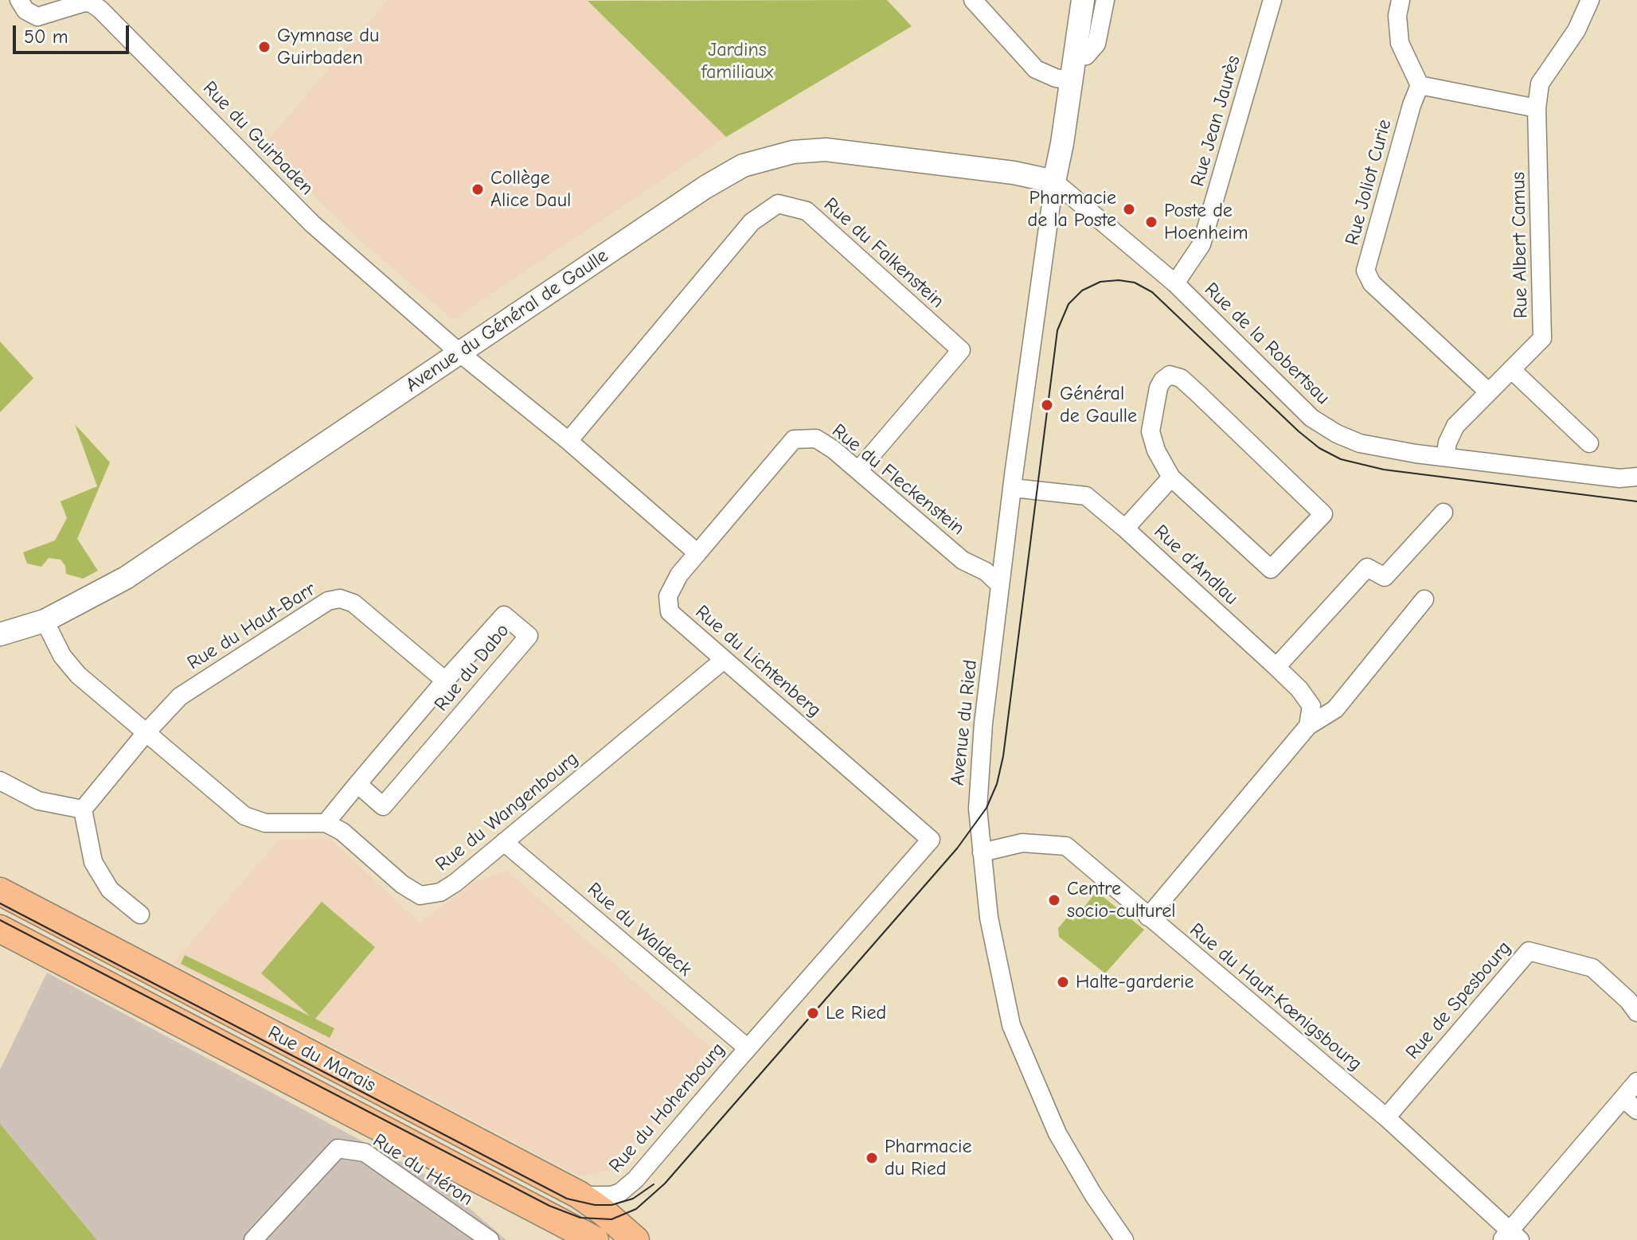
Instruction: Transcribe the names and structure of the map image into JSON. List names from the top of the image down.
{
  "streets": {
    "main road": ["Rue du Marais"],
    "street": [
      "Rue Jean Jaurès",
      "Rue du Guirbaden",
      "Rue Joliot Curie",
      "Rue Albert Camus",
      "Rue du Falkenstein",
      "Avenue du Général de Gaulle",
      "Rue de la Robertsau",
      "Rue du Fleckenstein",
      "Rue d'Andlau",
      "Rue du Haut-Barr",
      "Rue du Lichtenberg",
      "Rue du Dabo",
      "Avenue du Ried",
      "Rue du Wangenbourg",
      "Rue du Waldeck",
      "Rue du Haut-Kœnigsbourg",
      "Rue de Spesbourg",
      "Rue du Hohenbourg",
      "Rue du Héron"
    ]
  },
  "crossings": [
    ["Rue Jean Jaurès", "Rue de la Robertsau"],
    ["Rue du Guirbaden", "Avenue du Général de Gaulle"],
    ["Rue Joliot Curie", "Rue Albert Camus"],
    ["Rue Albert Camus", "Rue de la Robertsau"],
    ["Rue du Falkenstein", "Rue du Fleckenstein"],
    ["Avenue du Général de Gaulle", "Rue de la Robertsau"],
    ["Avenue du Général de Gaulle", "Avenue du Ried"],
    ["Rue de la Robertsau", "Avenue du Ried"],
    ["Rue du Fleckenstein", "Rue du Lichtenberg"],
    ["Rue du Fleckenstein", "Avenue du Ried"],
    ["Rue d'Andlau", "Avenue du Ried"],
    ["Rue du Haut-Barr", "Rue du Dabo"],
    ["Rue du Lichtenberg", "Rue du Wangenbourg"],
    ["Rue du Lichtenberg", "Rue du Hohenbourg"],
    ["Rue du Dabo", "Rue du Wangenbourg"],
    ["Avenue du Ried", "Rue du Haut-Kœnigsbourg"],
    ["Rue du Wangenbourg", "Rue du Waldeck"],
    ["Rue du Waldeck", "Rue du Hohenbourg"],
    ["Rue du Haut-Kœnigsbourg", "Rue de Spesbourg"],
    ["Rue du Marais", "Rue du Hohenbourg"]
  ],
  "parks": ["Jardins familiaux"],
  "places": [
    "Gymnase du Guirbaden",
    "Collège Alice Daul",
    "Pharmacie de la Poste",
    "Poste de Hoenheim",
    "Général de Gaulle",
    "Centre socio-culturel",
    "Halte-garderie",
    "Le Ried",
    "Pharmacie du Ried"
  ],
  "scale_bar": "50 m"
}
